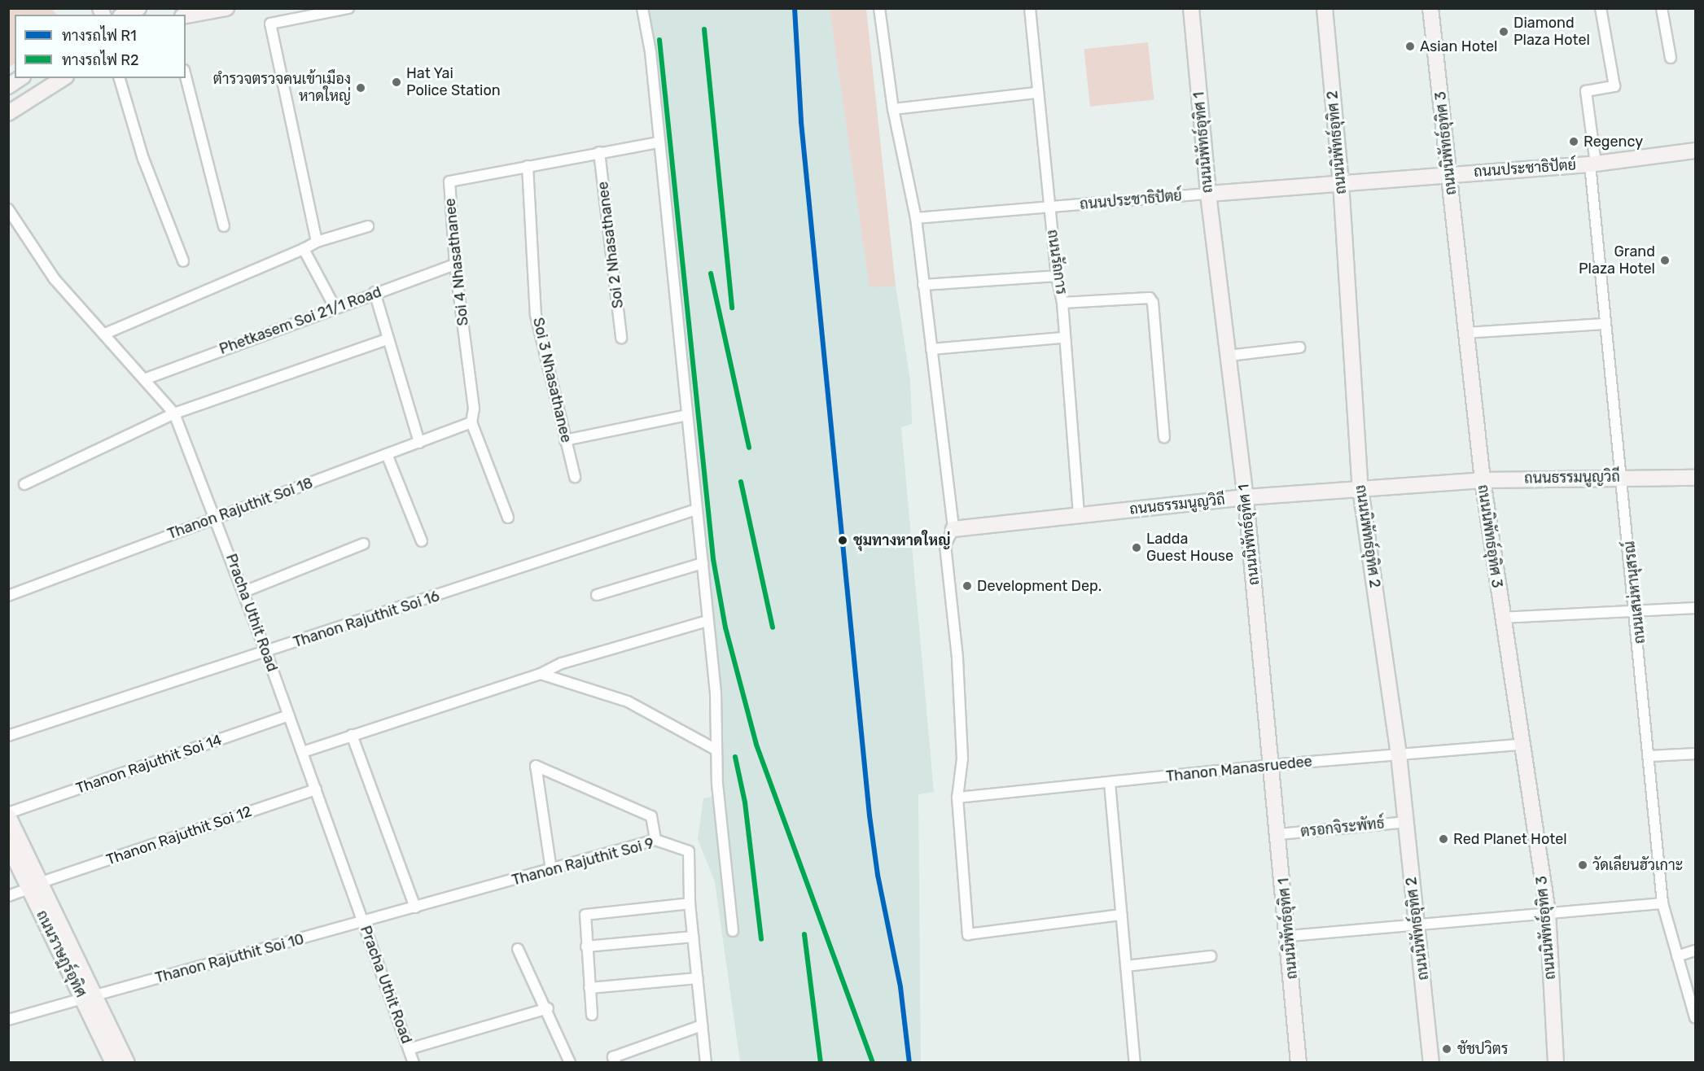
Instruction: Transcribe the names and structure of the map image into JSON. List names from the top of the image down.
{
  "streets": {
    "street": [
      "ถนนนิพัทธ์อุทิศ 1",
      "ถนนนิพัทธ์อุทิศ 2",
      "ถนนนิพัทธ์อุทิศ 3",
      "ถนนประชาธิปัตย์",
      "Soi 2 Nhasathanee",
      "Soi 4 Nhasathanee",
      "ถนนรัถการ",
      "Phetkasem Soi 21/1 Road",
      "Soi 3 Nhasathanee",
      "ถนนธรรมนูญวิถี",
      "Thanon Rajuthit Soi 18",
      "ถนนเสน่หานุสรณ์",
      "Pracha Uthit Road",
      "Thanon Rajuthit Soi 16",
      "Thanon Rajuthit Soi 14",
      "Thanon Manasruedee",
      "ตรอกจิระพัทธ์",
      "Thanon Rajuthit Soi 12",
      "Thanon Rajuthit Soi 9",
      "ถนนราษฏร์อุทิศ",
      "Thanon Rajuthit Soi 10"
    ]
  },
  "crossings": [
    ["ถนนนิพัทธ์อุทิศ 1", "ถนนประชาธิปัตย์"],
    ["ถนนนิพัทธ์อุทิศ 1", "ถนนธรรมนูญวิถี"],
    ["ถนนนิพัทธ์อุทิศ 1", "Thanon Manasruedee"],
    ["ถนนนิพัทธ์อุทิศ 1", "ตรอกจิระพัทธ์"],
    ["ถนนนิพัทธ์อุทิศ 2", "ถนนประชาธิปัตย์"],
    ["ถนนนิพัทธ์อุทิศ 2", "ถนนธรรมนูญวิถี"],
    ["ถนนนิพัทธ์อุทิศ 2", "Thanon Manasruedee"],
    ["ถนนนิพัทธ์อุทิศ 2", "ตรอกจิระพัทธ์"],
    ["ถนนนิพัทธ์อุทิศ 3", "ถนนประชาธิปัตย์"],
    ["ถนนนิพัทธ์อุทิศ 3", "ถนนธรรมนูญวิถี"],
    ["ถนนนิพัทธ์อุทิศ 3", "Thanon Manasruedee"],
    ["ถนนประชาธิปัตย์", "ถนนรัถการ"],
    ["ถนนประชาธิปัตย์", "ถนนเสน่หานุสรณ์"],
    ["Soi 2 Nhasathanee", "Soi 4 Nhasathanee"],
    ["Soi 4 Nhasathanee", "Phetkasem Soi 21/1 Road"],
    ["Soi 4 Nhasathanee", "Soi 3 Nhasathanee"],
    ["Soi 4 Nhasathanee", "Thanon Rajuthit Soi 18"],
    ["ถนนรัถการ", "ถนนธรรมนูญวิถี"],
    ["Phetkasem Soi 21/1 Road", "Pracha Uthit Road"],
    ["ถนนธรรมนูญวิถี", "ถนนเสน่หานุสรณ์"],
    ["Thanon Rajuthit Soi 18", "Pracha Uthit Road"],
    ["Pracha Uthit Road", "Thanon Rajuthit Soi 16"],
    ["Pracha Uthit Road", "Thanon Rajuthit Soi 14"],
    ["Pracha Uthit Road", "Thanon Rajuthit Soi 12"],
    ["Pracha Uthit Road", "Thanon Rajuthit Soi 9"],
    ["Pracha Uthit Road", "Thanon Rajuthit Soi 10"],
    ["Thanon Rajuthit Soi 12", "ถนนราษฏร์อุทิศ"],
    ["Thanon Rajuthit Soi 9", "Thanon Rajuthit Soi 10"],
    ["ถนนราษฏร์อุทิศ", "Thanon Rajuthit Soi 10"]
  ],
  "places": [
    "Diamond Plaza Hotel",
    "Asian Hotel",
    "Hat Yai Police Station",
    "ตำรวจตรวจคนเข้าเมือง หาดใหญ่",
    "Regency",
    "Grand Plaza Hotel",
    "ชุมทางหาดใหญ่",
    "Ladda Guest House",
    "Development Dep.",
    "Red Planet Hotel",
    "วัดเลียนฮัวเกาะ",
    "ชัชปวิตร"
  ],
  "lines": ["rail line R1", "rail line R2"],
  "legend": ["ทางรถไฟ R1", "ทางรถไฟ R2"]
}
